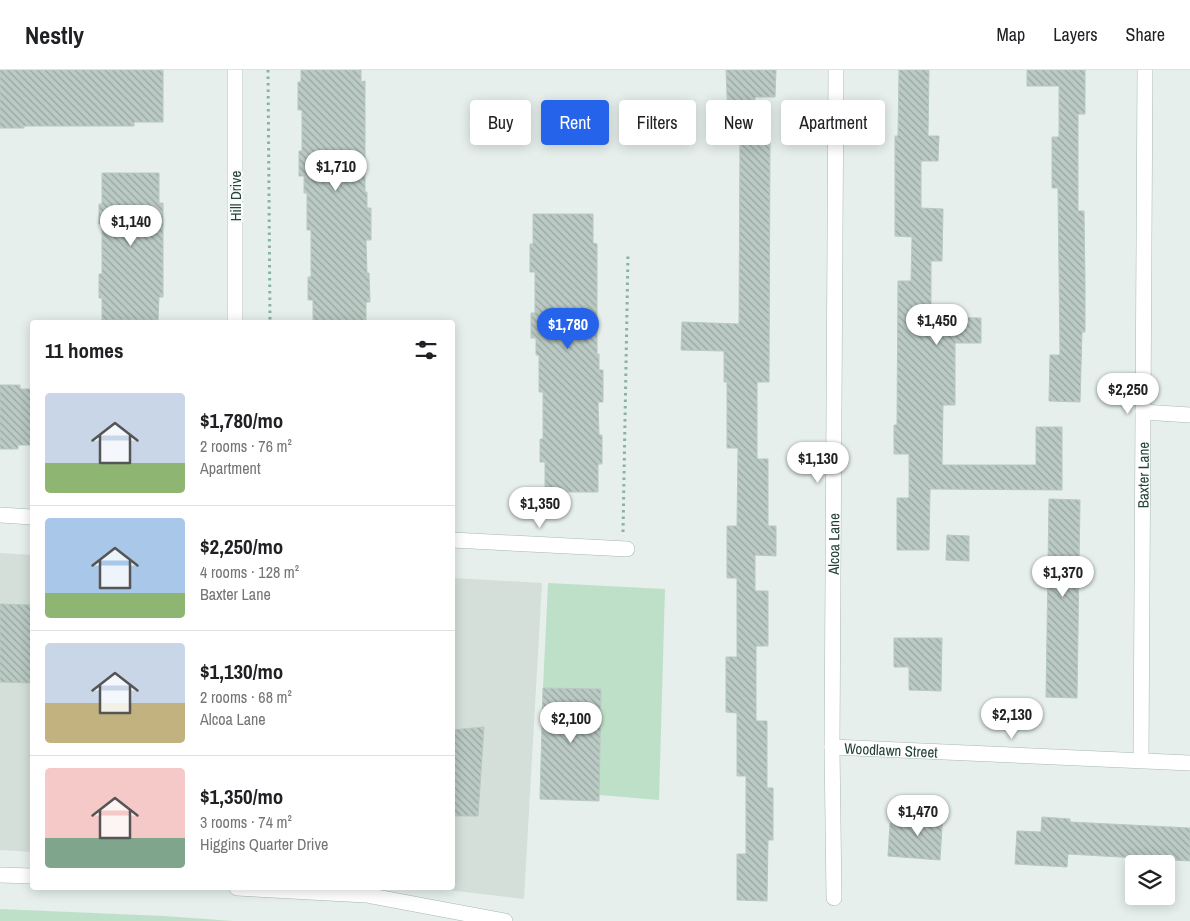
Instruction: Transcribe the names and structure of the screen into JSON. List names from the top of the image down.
{
  "streets": {
    "street": [
      "Hill Drive",
      "Baxter Lane",
      "Alcoa Lane",
      "Woodlawn Street"
    ]
  },
  "crossings": [
    ["Baxter Lane", "Woodlawn Street"],
    ["Alcoa Lane", "Woodlawn Street"]
  ],
  "page": {
    "header": "Nestly",
    "nav": ["Map", "Layers", "Share"],
    "chip": [
      "Buy",
      "Rent",
      "Filters",
      "New",
      "Apartment"
    ],
    "price": [
      "$1,710",
      "$1,140",
      "$1,450",
      "$1,780",
      "$2,250",
      "$1,130",
      "$1,350",
      "$1,370",
      "$2,130",
      "$2,100",
      "$1,470"
    ],
    "heading": "11 homes",
    "list": [
      {
        "name": "$1,780/mo",
        "note": "2 rooms · 76 m² · Apartment"
      },
      {
        "name": "$2,250/mo",
        "note": "4 rooms · 128 m² · Baxter Lane"
      },
      {
        "name": "$1,130/mo",
        "note": "2 rooms · 68 m² · Alcoa Lane"
      },
      {
        "name": "$1,350/mo",
        "note": "3 rooms · 74 m² · Higgins Quarter Drive"
      }
    ]
  }
}
